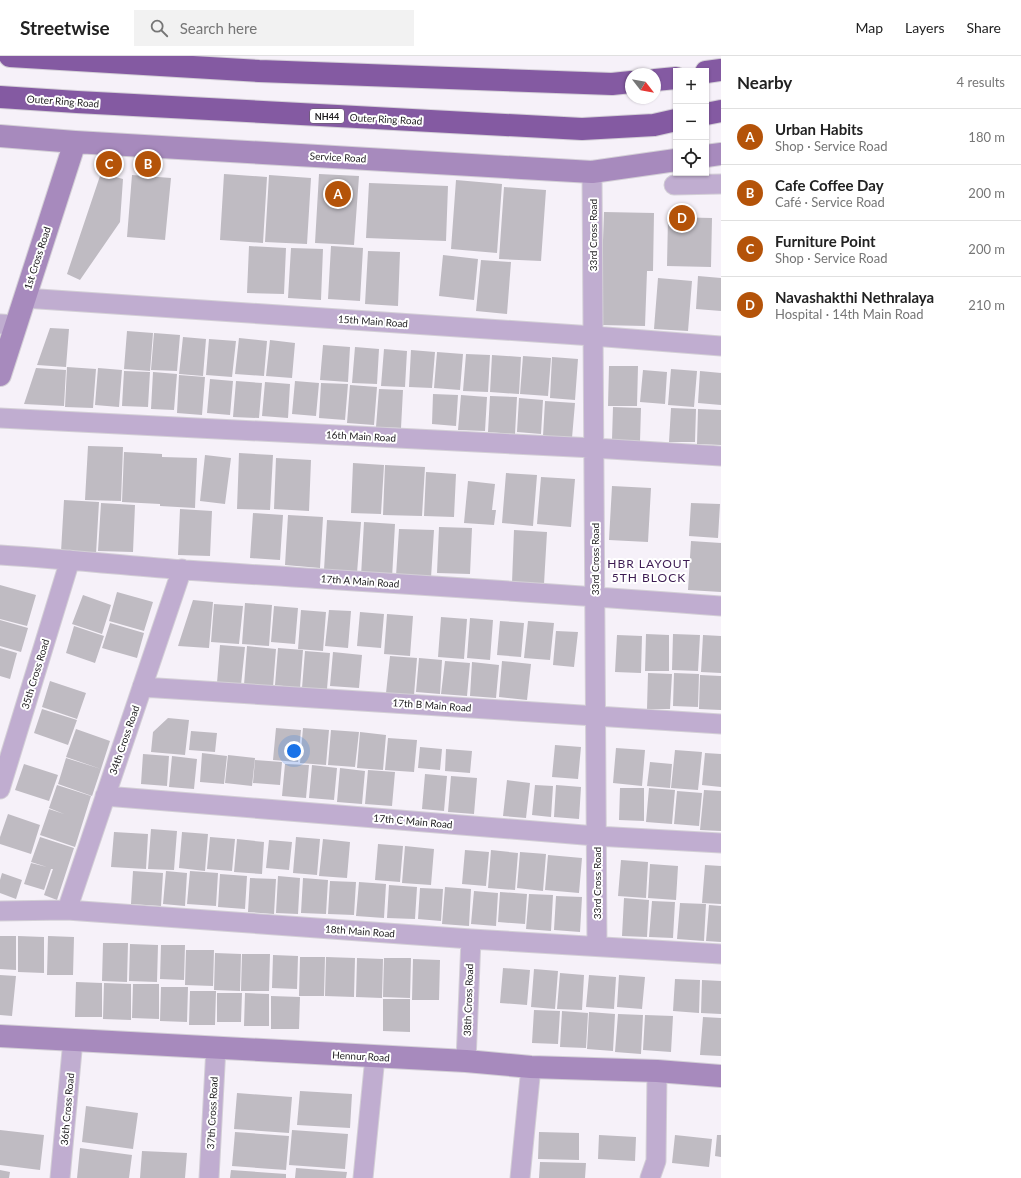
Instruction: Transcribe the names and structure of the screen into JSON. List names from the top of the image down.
{
  "streets": {
    "highway": ["Outer Ring Road", "NH44"],
    "street": [
      "Service Road",
      "33rd Cross Road",
      "1st Cross Road",
      "15th Main Road",
      "16th Main Road",
      "17th A Main Road",
      "35th Cross Road",
      "17th B Main Road",
      "34th Cross Road",
      "17th C Main Road",
      "18th Main Road",
      "38th Cross Road",
      "Hennur Road",
      "36th Cross Road",
      "37th Cross Road"
    ]
  },
  "crossings": [
    ["Service Road", "33rd Cross Road"],
    ["Service Road", "1st Cross Road"],
    ["33rd Cross Road", "15th Main Road"],
    ["33rd Cross Road", "16th Main Road"],
    ["33rd Cross Road", "17th A Main Road"],
    ["33rd Cross Road", "17th B Main Road"],
    ["33rd Cross Road", "17th C Main Road"],
    ["33rd Cross Road", "18th Main Road"],
    ["1st Cross Road", "15th Main Road"],
    ["17th A Main Road", "35th Cross Road"],
    ["17th A Main Road", "34th Cross Road"],
    ["17th B Main Road", "34th Cross Road"],
    ["34th Cross Road", "17th C Main Road"],
    ["34th Cross Road", "18th Main Road"],
    ["18th Main Road", "38th Cross Road"],
    ["38th Cross Road", "Hennur Road"],
    ["Hennur Road", "36th Cross Road"],
    ["Hennur Road", "37th Cross Road"]
  ],
  "districts": ["HBR LAYOUT 5TH BLOCK"],
  "north": "bottom right",
  "page": {
    "header": "Streetwise",
    "search": "Search here",
    "nav": ["Map", "Layers", "Share"],
    "heading": ["Nearby", "4 results"],
    "map_buttons": ["+", "−"],
    "list": [
      {
        "mark": "A",
        "name": "Urban Habits",
        "note": "Shop · Service Road",
        "value": "180 m"
      },
      {
        "mark": "B",
        "name": "Cafe Coffee Day",
        "note": "Café · Service Road",
        "value": "200 m"
      },
      {
        "mark": "C",
        "name": "Furniture Point",
        "note": "Shop · Service Road",
        "value": "200 m"
      },
      {
        "mark": "D",
        "name": "Navashakthi Nethralaya",
        "note": "Hospital · 14th Main Road",
        "value": "210 m"
      }
    ],
    "pins": [
      "B",
      "C",
      "A",
      "D"
    ]
  }
}
